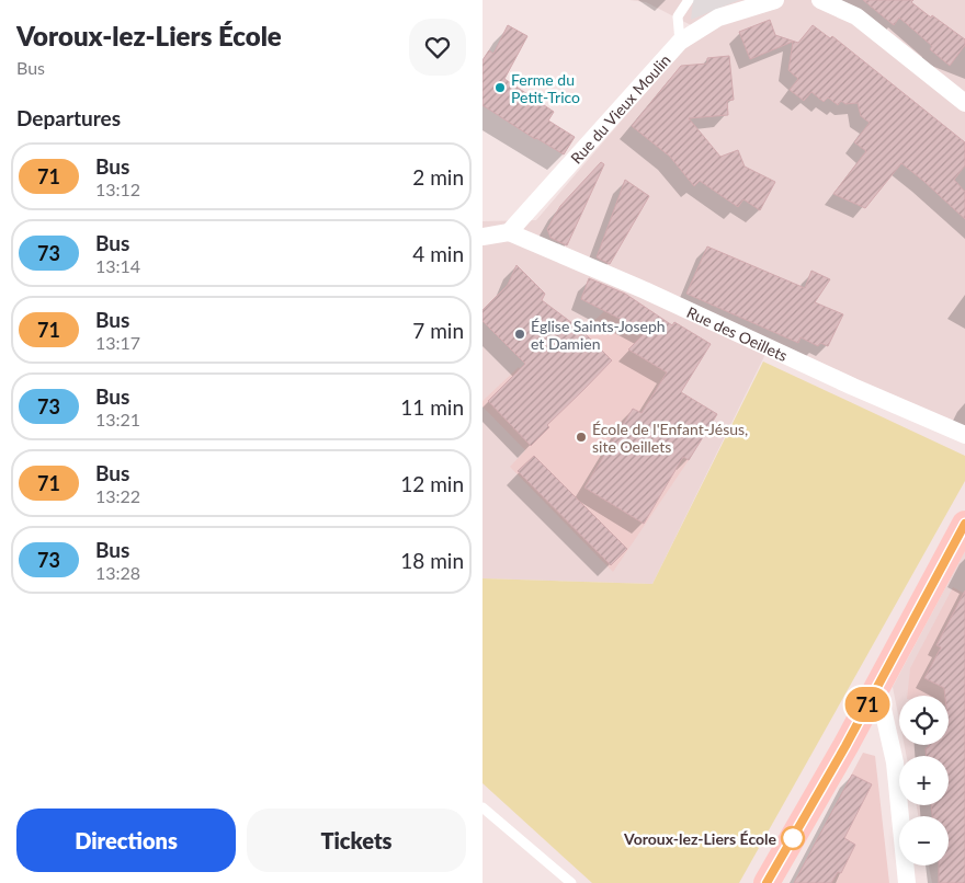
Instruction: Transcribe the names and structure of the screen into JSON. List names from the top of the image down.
{
  "streets": {
    "street": ["Rue du Vieux Moulin", "Rue des Oeillets"]
  },
  "crossings": [
    ["Rue du Vieux Moulin", "Rue des Oeillets"]
  ],
  "places": [
    "Ferme du Petit-Trico",
    "Église Saints-Joseph et Damien",
    "École de l'Enfant-Jésus, site Oeillets",
    "Voroux-lez-Liers École"
  ],
  "lines": ["bus line 71"],
  "page": {
    "heading": [
      ["Voroux-lez-Liers École", "Bus"],
      "Departures"
    ],
    "on_map": "71",
    "list": [
      {
        "mark": "71",
        "name": "Bus",
        "note": "13:12",
        "value": "2 min"
      },
      {
        "mark": "73",
        "name": "Bus",
        "note": "13:14",
        "value": "4 min"
      },
      {
        "mark": "71",
        "name": "Bus",
        "note": "13:17",
        "value": "7 min"
      },
      {
        "mark": "73",
        "name": "Bus",
        "note": "13:21",
        "value": "11 min"
      },
      {
        "mark": "71",
        "name": "Bus",
        "note": "13:22",
        "value": "12 min"
      },
      {
        "mark": "73",
        "name": "Bus",
        "note": "13:28",
        "value": "18 min"
      }
    ],
    "map_buttons": ["+", "−"],
    "buttons": ["Directions", "Tickets"]
  }
}
